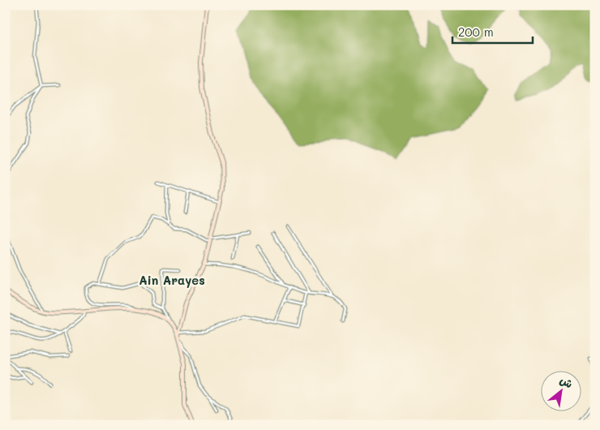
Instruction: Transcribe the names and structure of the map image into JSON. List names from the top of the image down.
{
  "districts": ["Ain Arayes"],
  "scale_bar": "200 m",
  "north": "top right"
}
